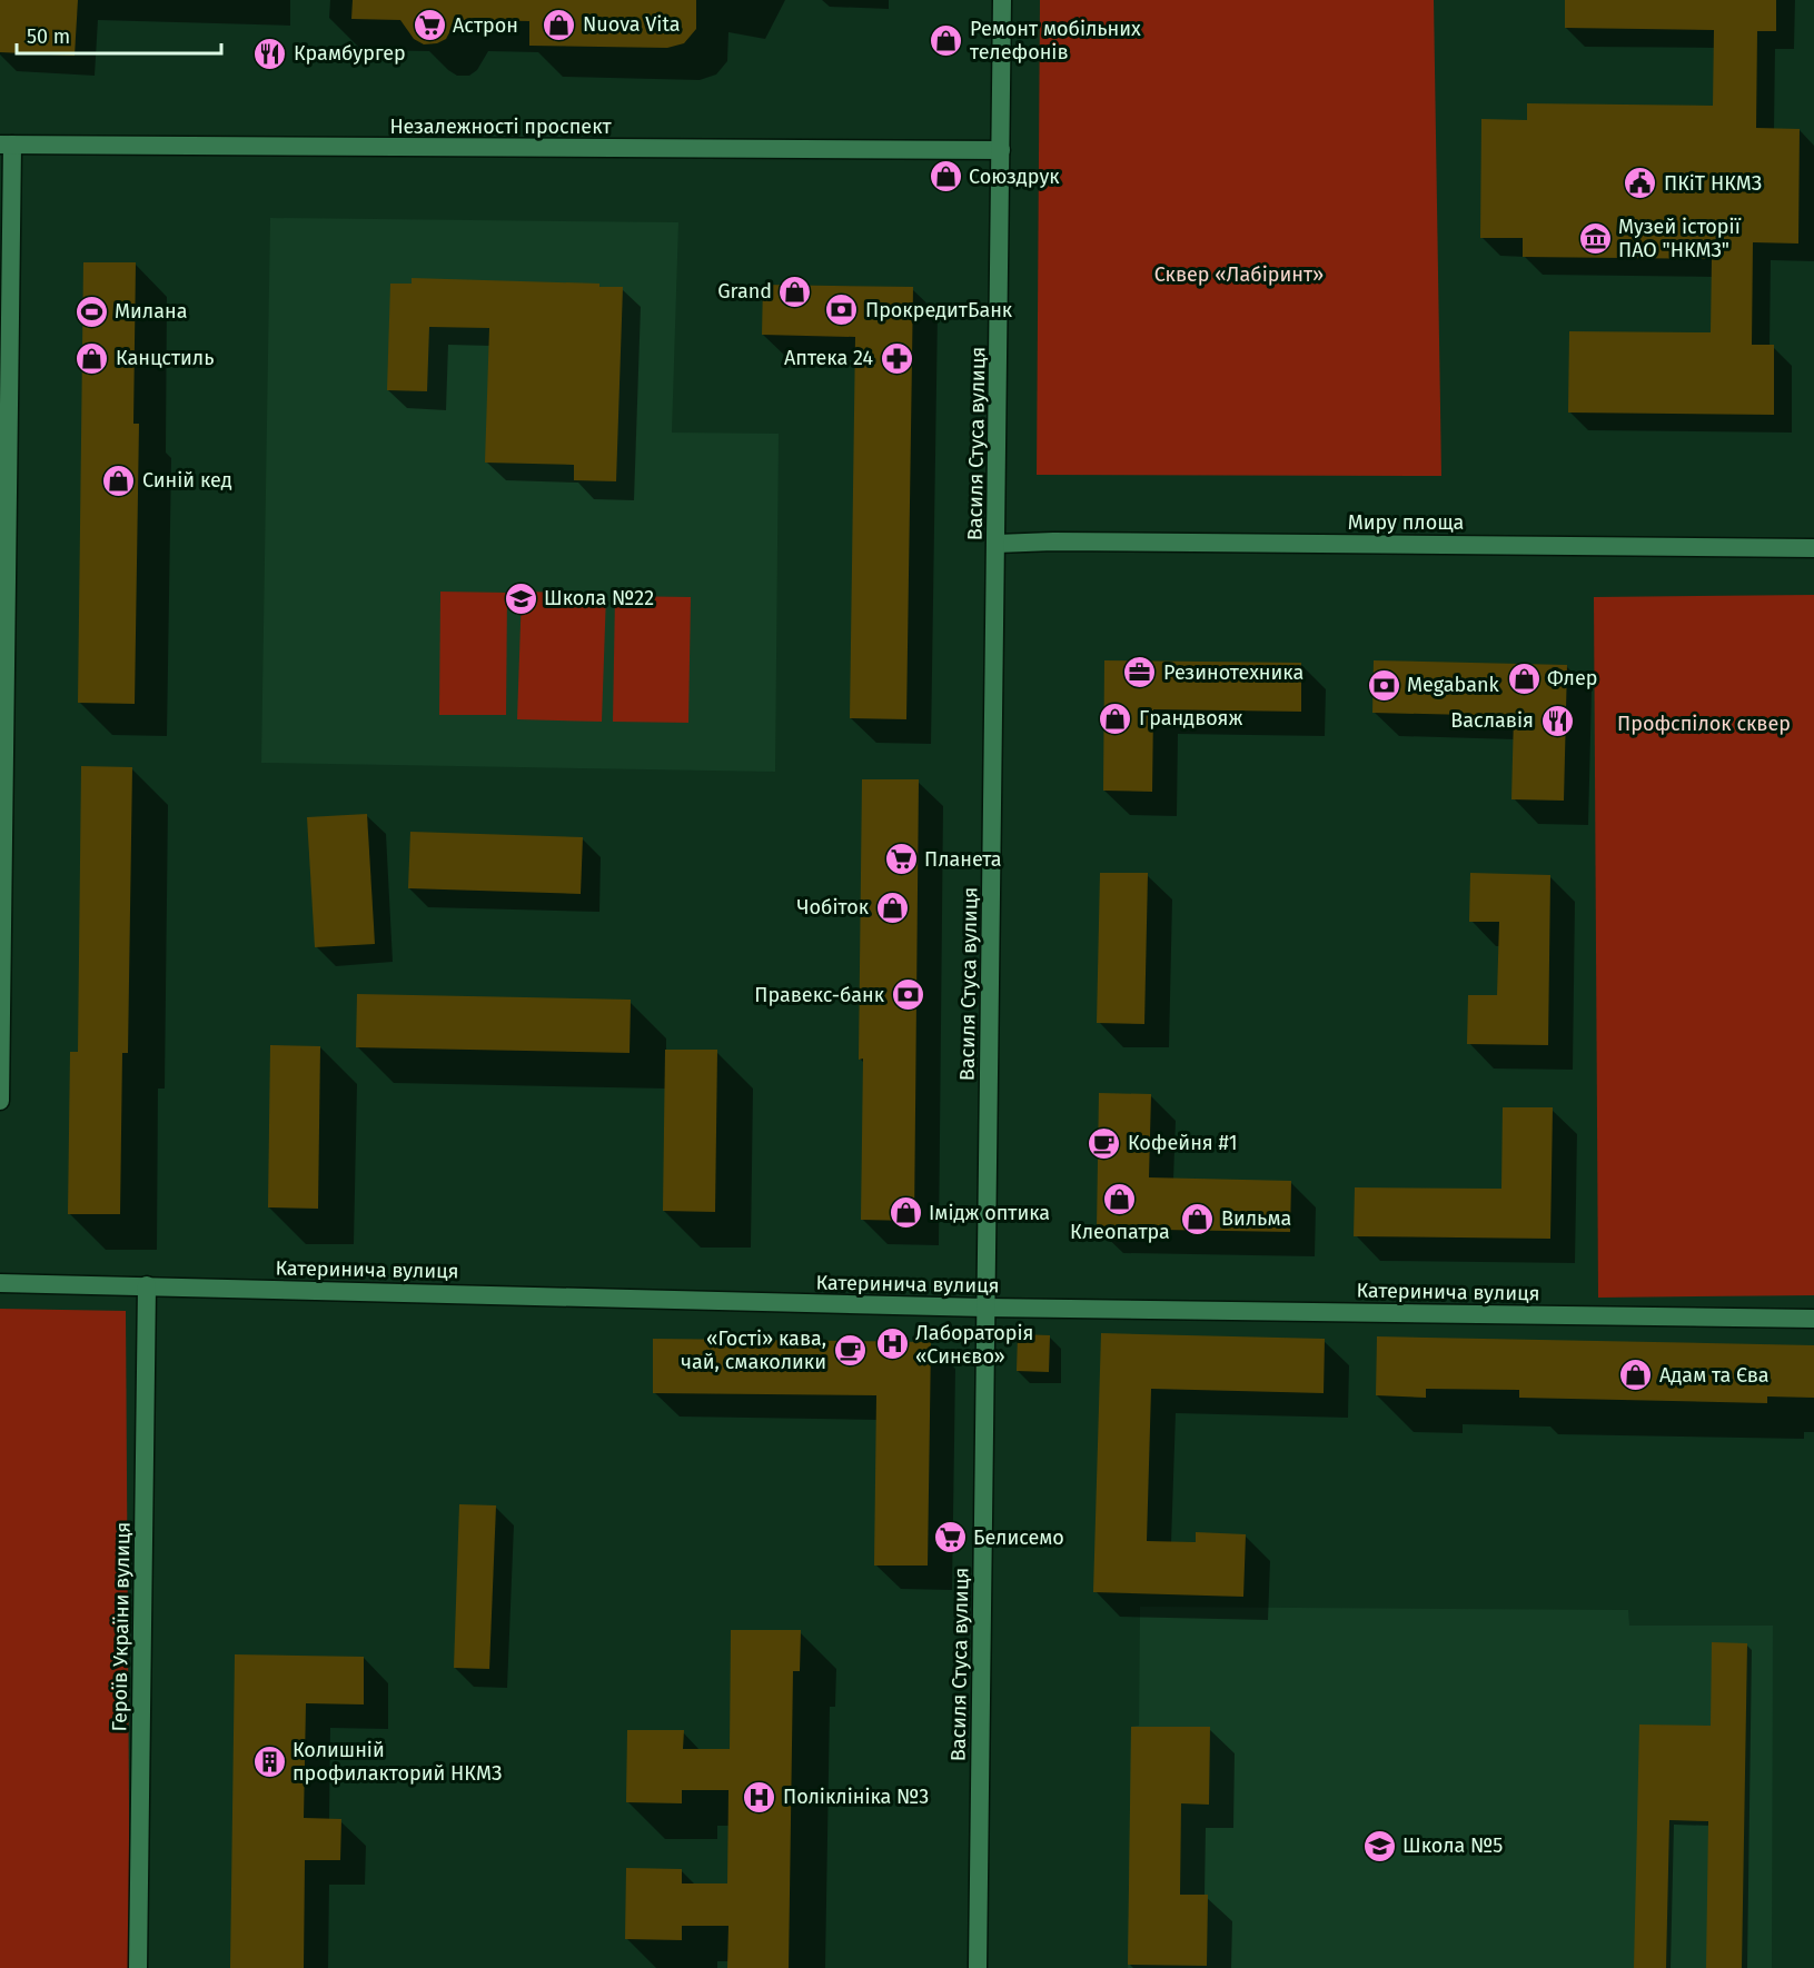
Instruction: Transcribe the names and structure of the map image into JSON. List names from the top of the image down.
{
  "streets": {
    "street": [
      "Незалежності проспект",
      "Василя Стуса вулиця",
      "Миру площа",
      "Катеринича вулиця",
      "Героїв України вулиця"
    ]
  },
  "crossings": [
    ["Незалежності проспект", "Василя Стуса вулиця"],
    ["Василя Стуса вулиця", "Миру площа"],
    ["Василя Стуса вулиця", "Катеринича вулиця"],
    ["Катеринича вулиця", "Героїв України вулиця"]
  ],
  "parks": ["Сквер «Лабіринт»", "Профспілок сквер"],
  "places": {
    "shop": [
      "Nuova Vita",
      "Ремонт мобільних телефонів",
      "Союздрук",
      "Grand",
      "Канцстиль",
      "Синій кед",
      "Флер",
      "Грандвояж",
      "Чобіток",
      "Клеопатра",
      "Імідж оптика",
      "Вильма",
      "Адам та Єва"
    ],
    "supermarket": ["Астрон", "Планета", "Белисемо"],
    "restaurant": ["Крамбургер", "Ваславія"],
    "public building": ["ПКіТ НКМЗ"],
    "museum": ["Музей історії ПАО \"НКМЗ\""],
    "bank": ["ПрокредитБанк", "Megabank", "Правекс-банк"],
    "sports": ["Милана"],
    "pharmacy": ["Аптека 24"],
    "school or university": ["Школа №22", "Школа №5"],
    "office": ["Резинотехника"],
    "cafe": ["Кофейня #1", "«Гості» кава, чай, смаколики"],
    "hospital": ["Лабораторія «Синєво»", "Поліклініка №3"],
    "building": ["Колишній профилакторий НКМЗ"]
  },
  "scale_bar": "50 m"
}
